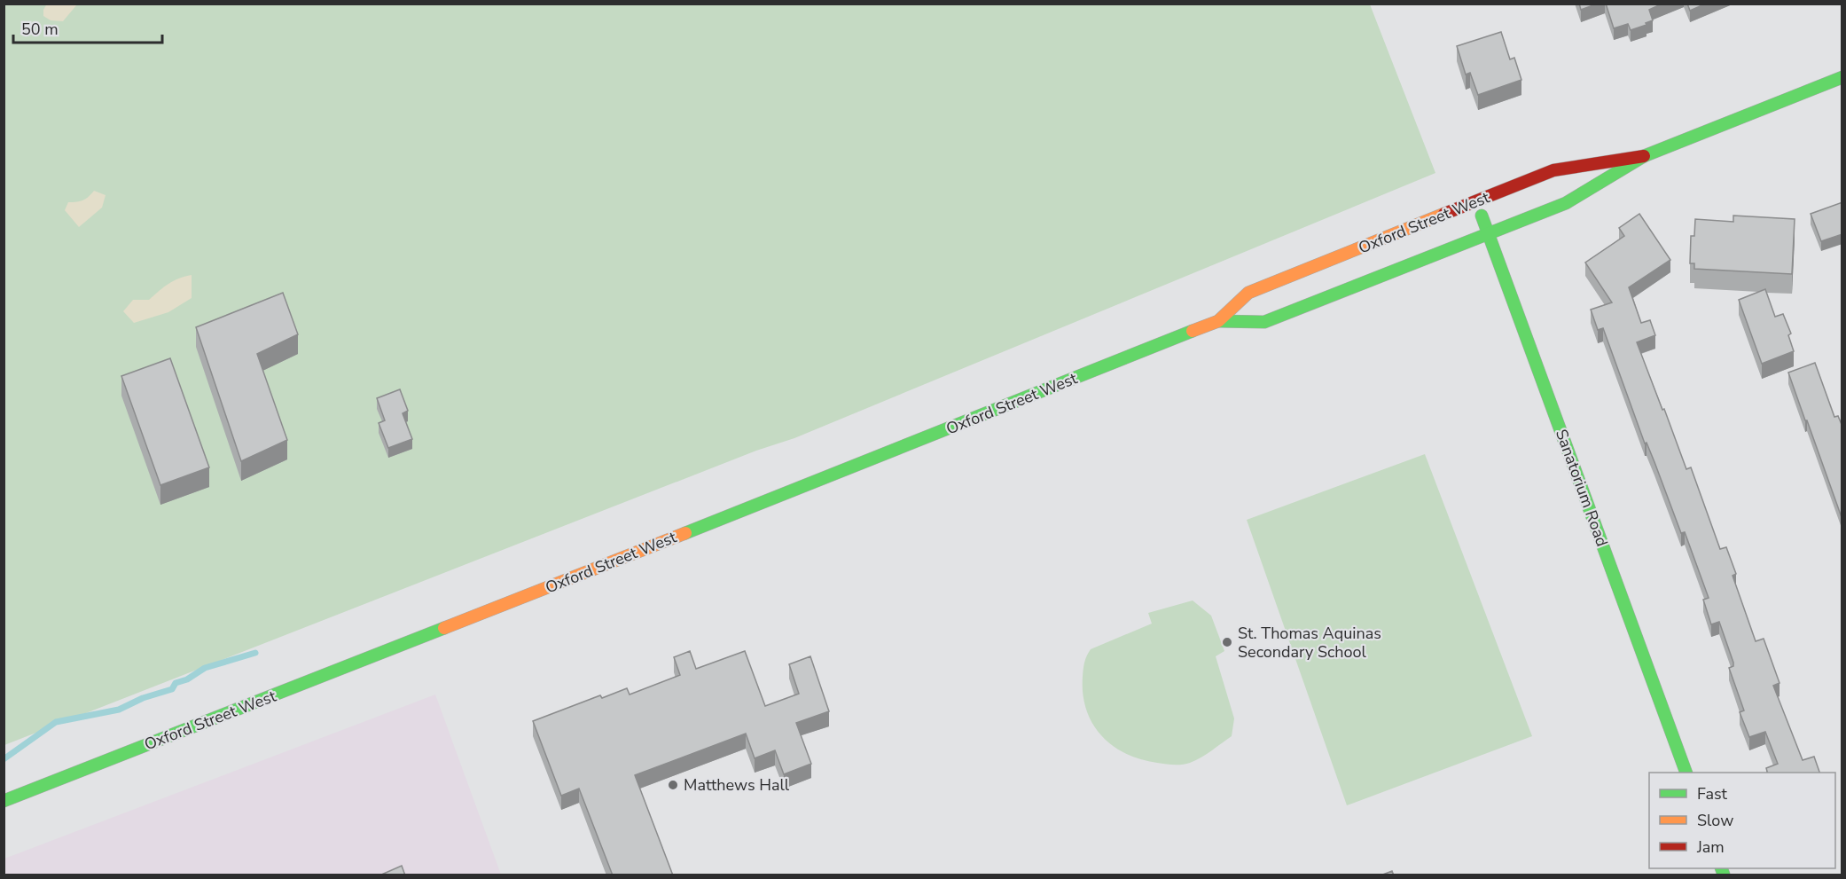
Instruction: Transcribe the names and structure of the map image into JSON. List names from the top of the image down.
{
  "streets": {
    "main road": ["Oxford Street West", "Sanatorium Road"]
  },
  "crossings": [
    ["Oxford Street West", "Sanatorium Road"]
  ],
  "places": ["St. Thomas Aquinas Secondary School", "Matthews Hall"],
  "legend": ["Fast", "Slow", "Jam"],
  "scale_bar": "50 m"
}
